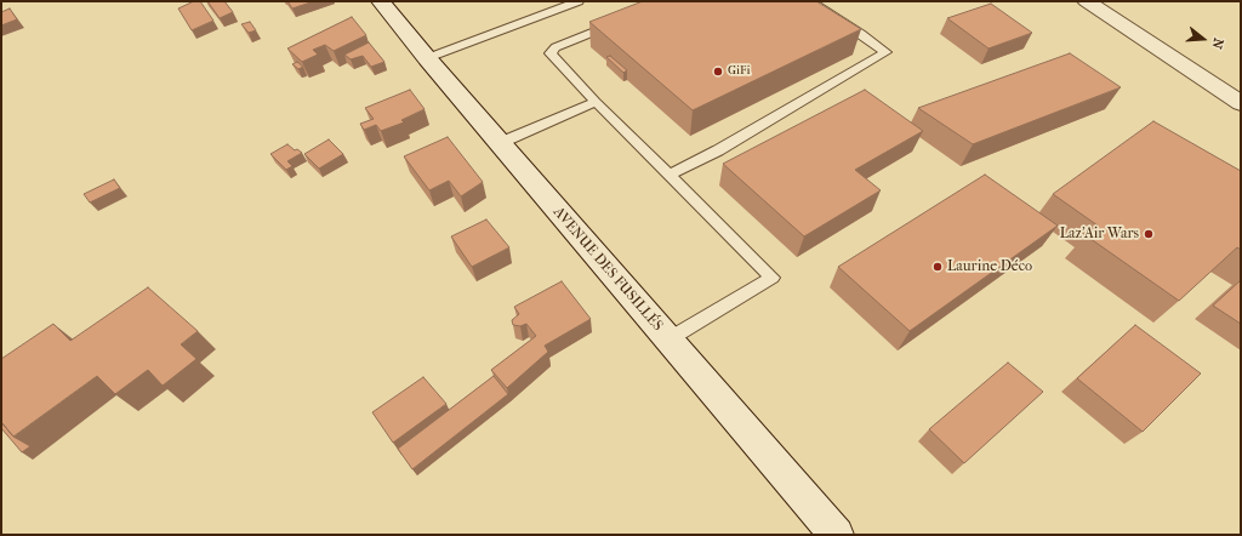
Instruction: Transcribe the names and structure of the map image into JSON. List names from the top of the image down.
{
  "streets": {
    "main road": ["AVENUE DES FUSILLÉS"]
  },
  "places": ["GiFi", "Laz'Air Wars", "Laurine Déco"],
  "north": "right"
}
